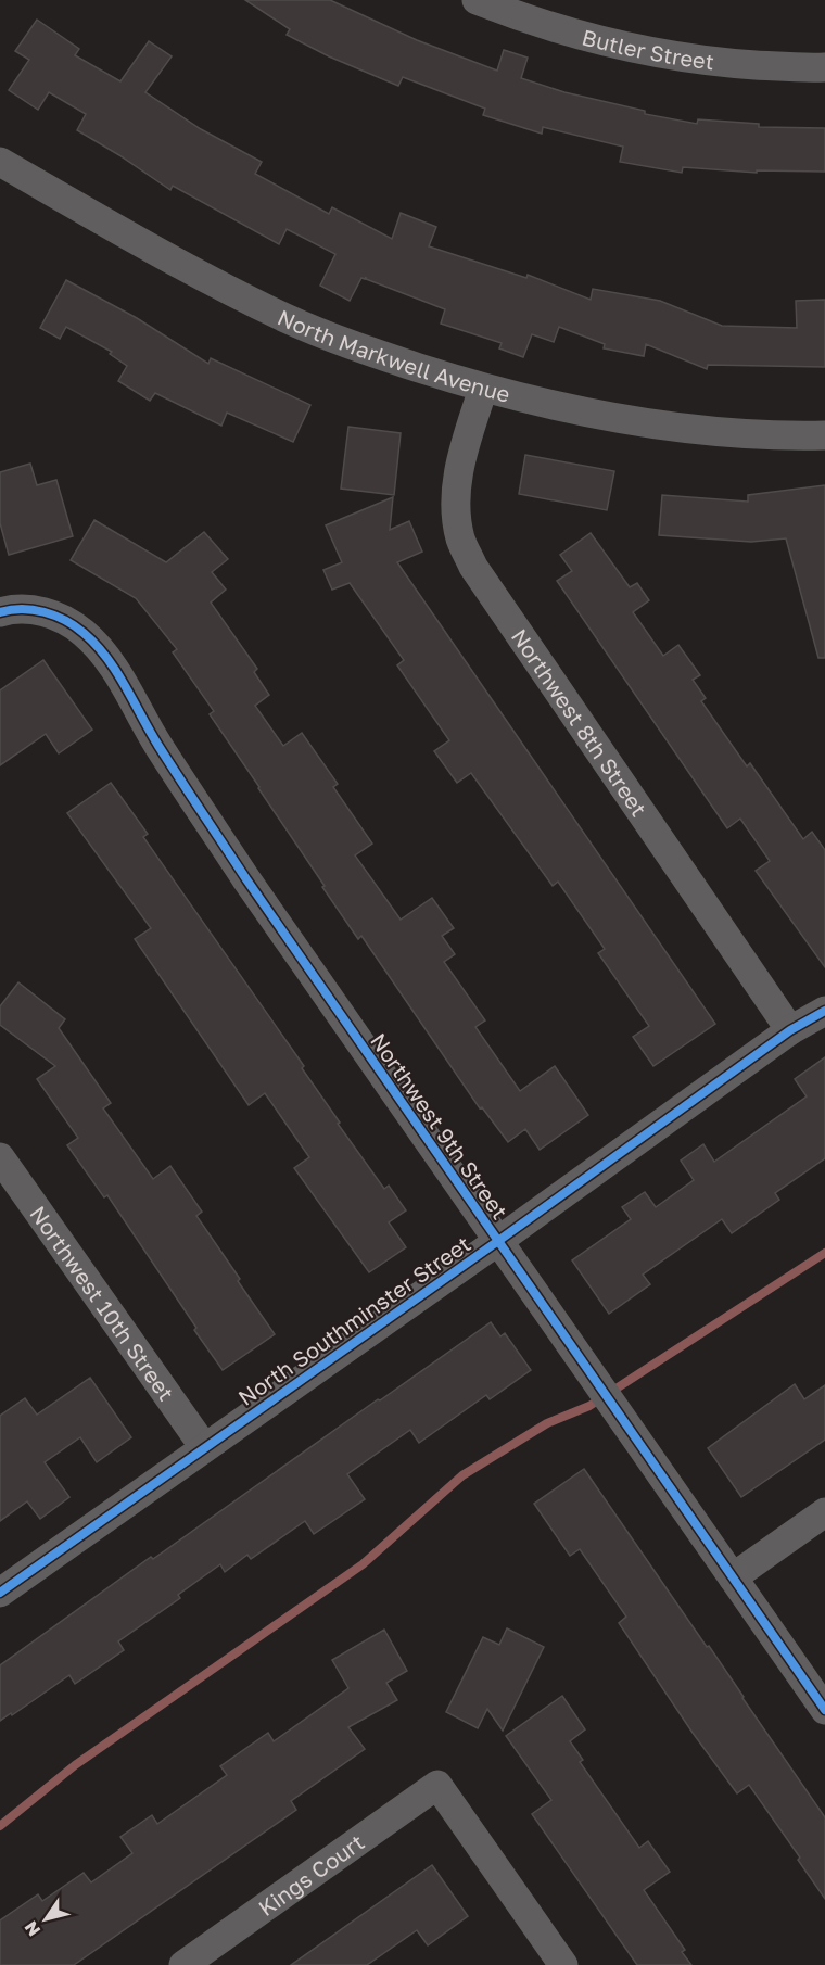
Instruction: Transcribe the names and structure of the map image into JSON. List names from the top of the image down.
{
  "streets": {
    "street": [
      "Butler Street",
      "North Markwell Avenue",
      "Northwest 8th Street",
      "Northwest 9th Street",
      "Northwest 10th Street",
      "North Southminster Street",
      "Kings Court"
    ]
  },
  "crossings": [
    ["North Markwell Avenue", "Northwest 8th Street"],
    ["Northwest 8th Street", "North Southminster Street"],
    ["Northwest 9th Street", "North Southminster Street"],
    ["Northwest 10th Street", "North Southminster Street"]
  ],
  "north": "bottom left"
}
